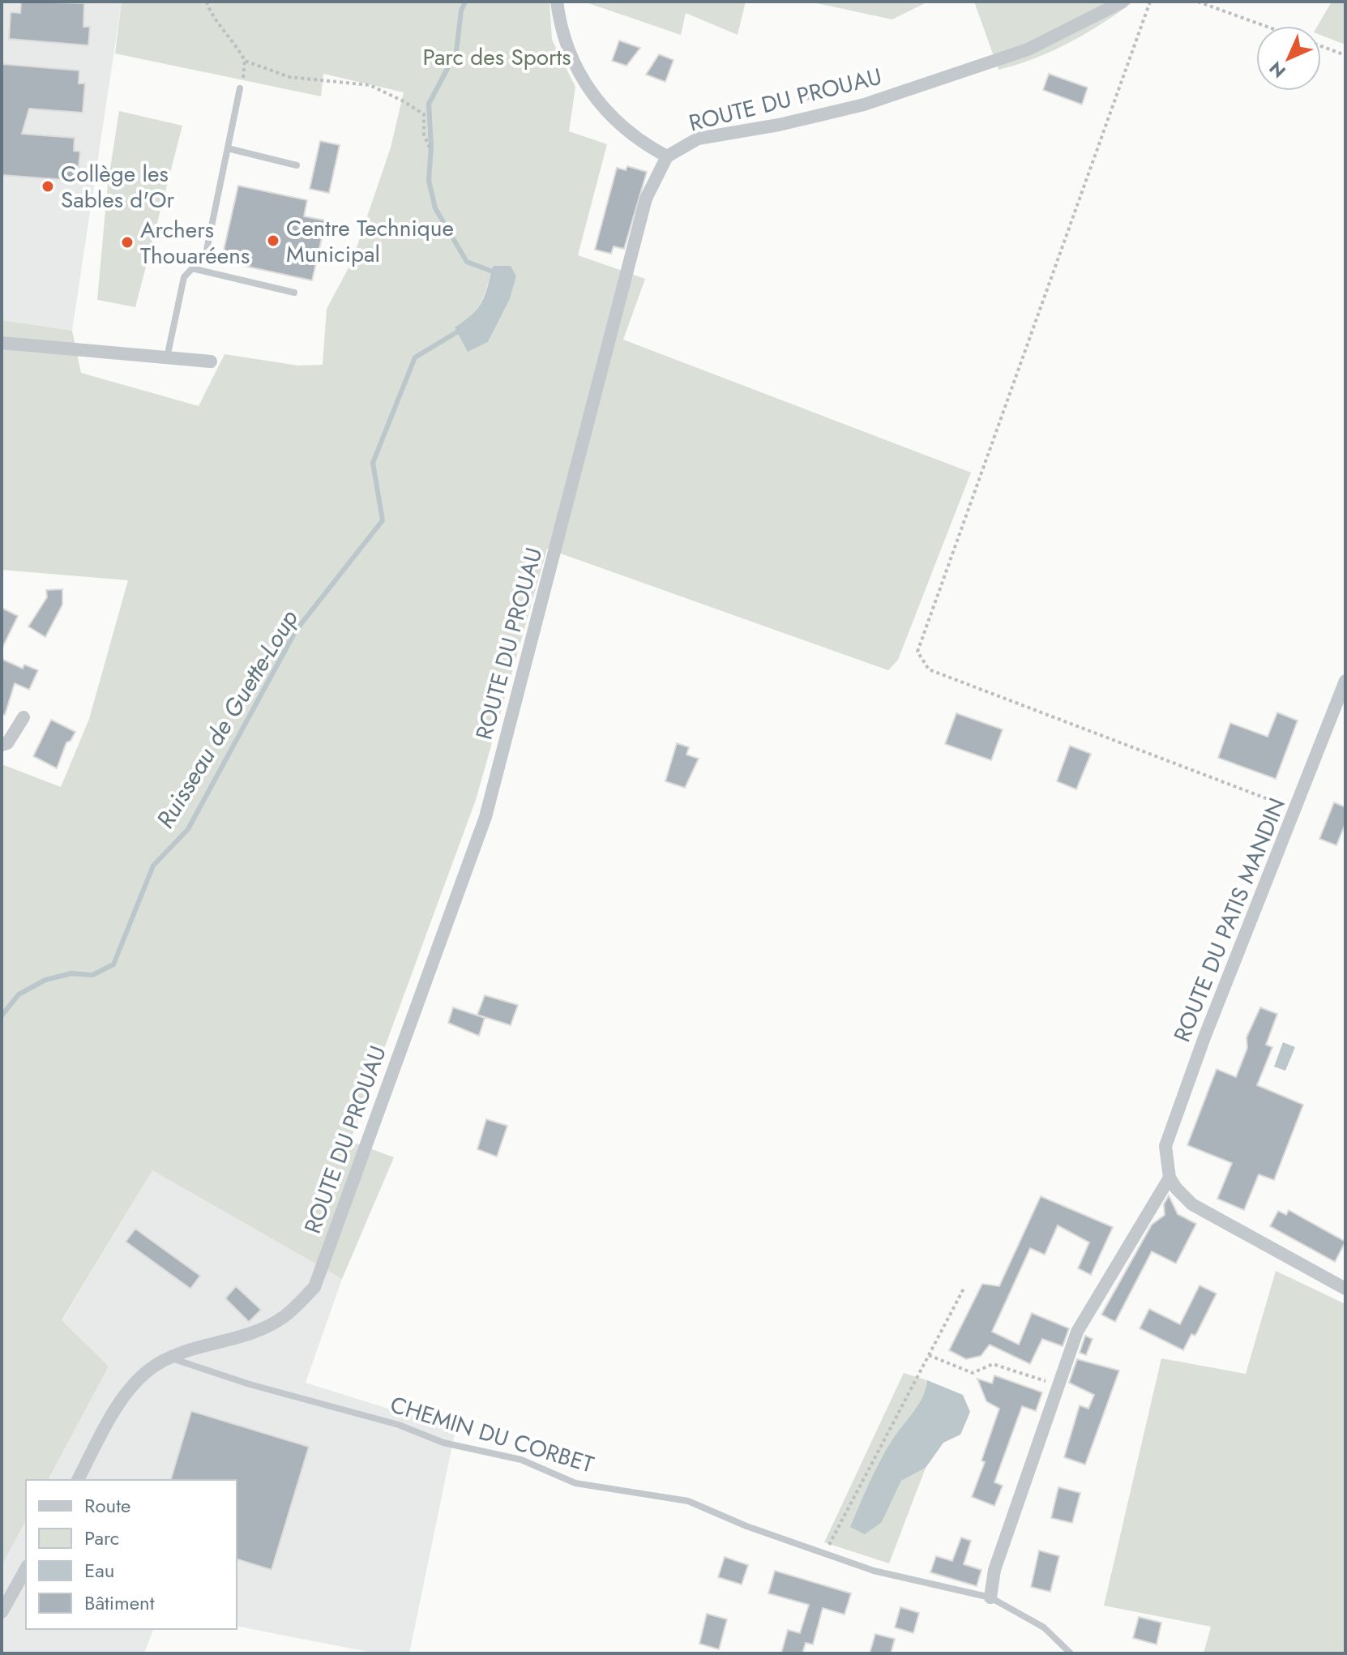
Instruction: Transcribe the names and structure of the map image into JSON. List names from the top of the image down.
{
  "streets": {
    "street": ["ROUTE DU PROUAU", "ROUTE DU PATIS MANDIN"],
    "lane": ["CHEMIN DU CORBET"]
  },
  "crossings": [
    ["ROUTE DU PROUAU", "CHEMIN DU CORBET"]
  ],
  "water": ["Ruisseau de Guette-Loup"],
  "parks": ["Parc des Sports"],
  "places": ["Collège les Sables d'Or", "Centre Technique Municipal", "Archers Thouaréens"],
  "legend": [
    "Route",
    "Parc",
    "Eau",
    "Bâtiment"
  ],
  "north": "bottom left"
}
